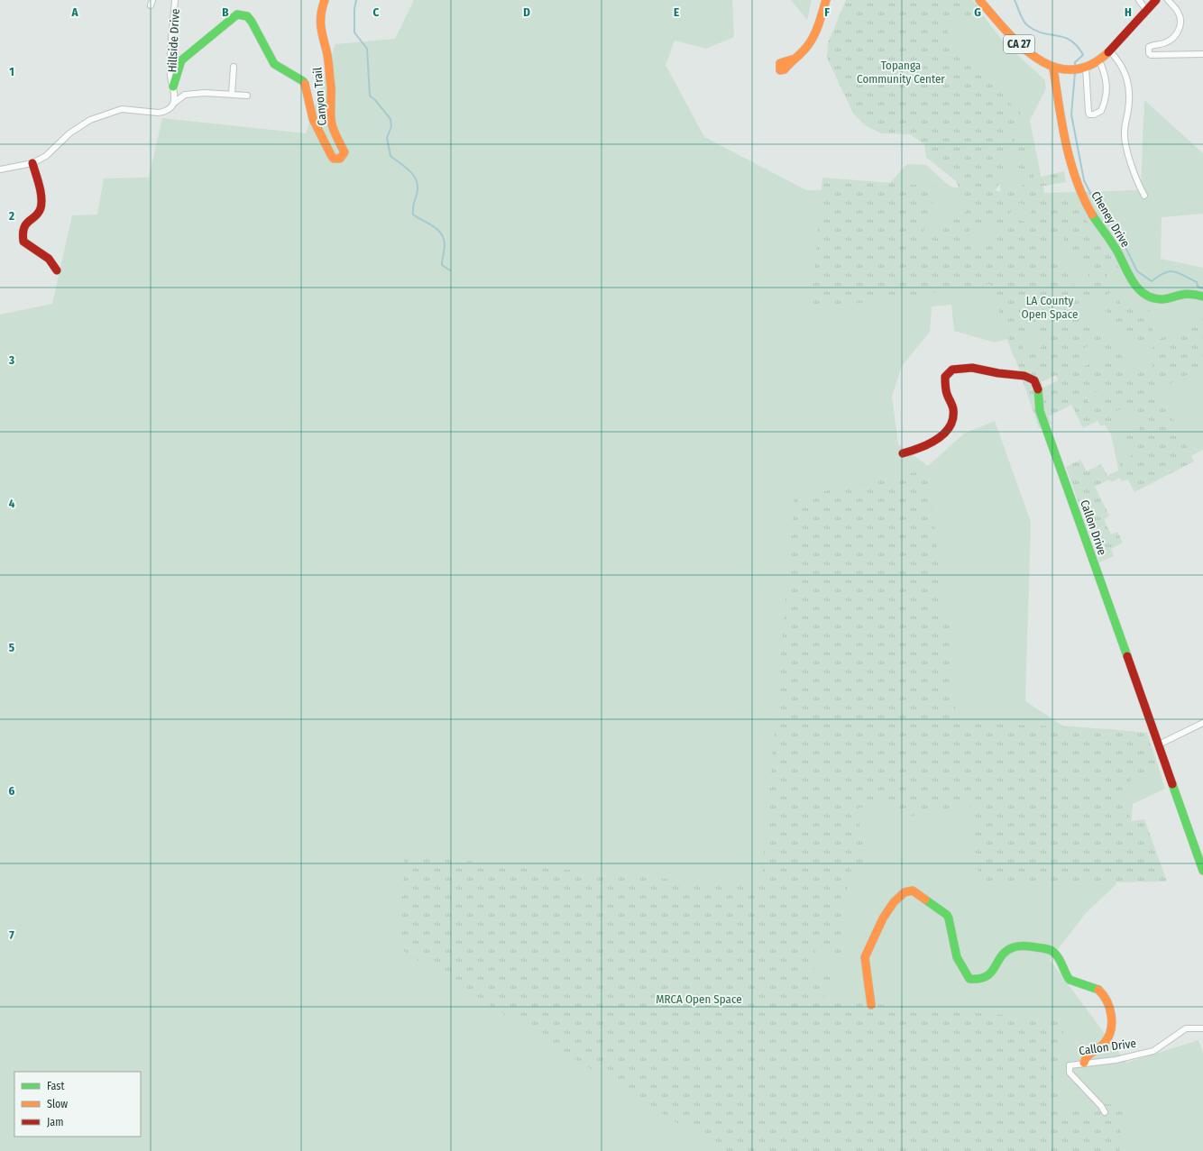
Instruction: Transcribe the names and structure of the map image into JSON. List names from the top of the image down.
{
  "streets": {
    "street": [
      "Hillside Drive",
      "CA 27",
      "Canyon Trail",
      "Cheney Drive",
      "Callon Drive"
    ]
  },
  "crossings": [
    ["Hillside Drive", "Canyon Trail"],
    ["CA 27", "Cheney Drive"]
  ],
  "parks": ["Topanga Community Center", "LA County Open Space", "MRCA Open Space"],
  "legend": ["Fast", "Slow", "Jam"],
  "grid": {
    "columns": [
      "A",
      "B",
      "C",
      "D",
      "E",
      "F",
      "G",
      "H"
    ],
    "rows": [
      "1",
      "2",
      "3",
      "4",
      "5",
      "6",
      "7"
    ]
  }
}
